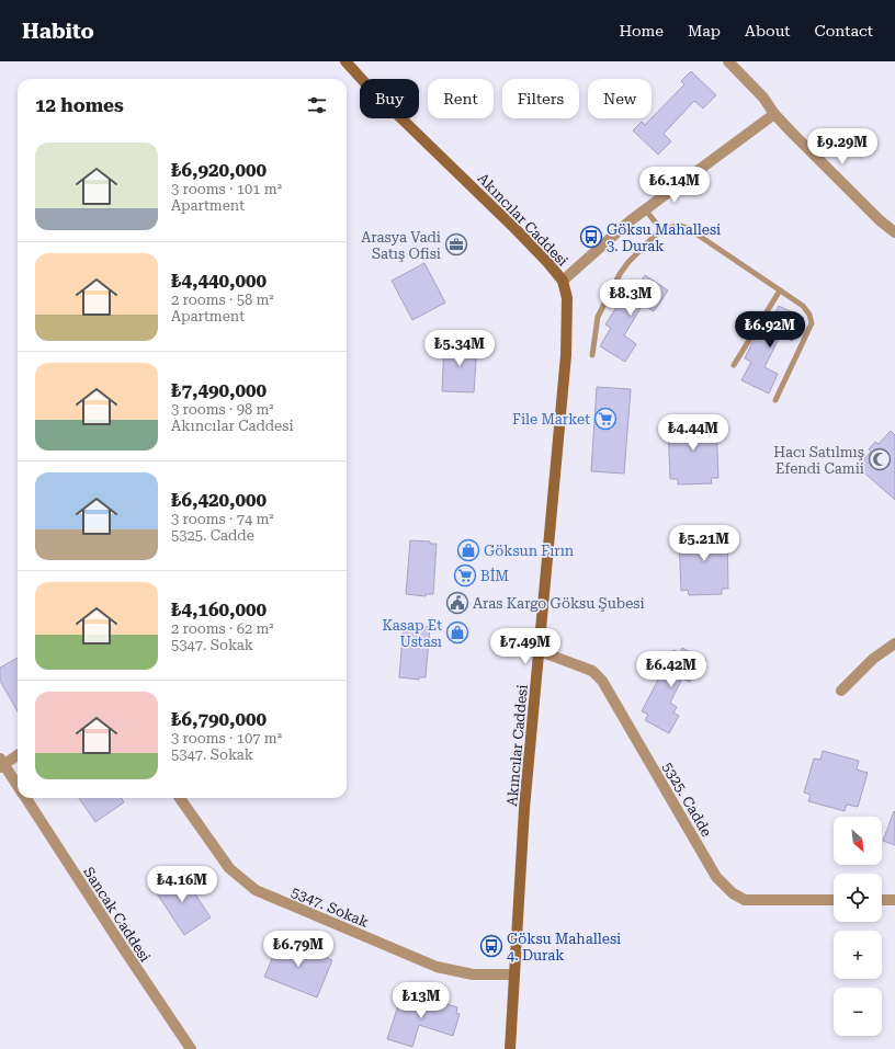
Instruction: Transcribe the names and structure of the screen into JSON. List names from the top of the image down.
{
  "streets": {
    "street": [
      "Akıncılar Caddesi",
      "5325. Cadde",
      "5347. Sokak",
      "Sancak Caddesi"
    ]
  },
  "crossings": [
    ["Akıncılar Caddesi", "5325. Cadde"],
    ["Akıncılar Caddesi", "5347. Sokak"]
  ],
  "places": {
    "bus stop": ["Göksu Mahallesi 3. Durak", "Göksu Mahallesi 4. Durak"],
    "office": ["Arasya Vadi Satış Ofisi"],
    "supermarket": ["File Market", "BİM"],
    "mosque": ["Hacı Satılmış Efendi Camii"],
    "shop": ["Göksun Fırın", "Kasap Et Ustası"],
    "public building": ["Aras Kargo Göksu Şubesi"]
  },
  "north": "bottom right",
  "page": {
    "header": "Habito",
    "nav": [
      "Home",
      "Map",
      "About",
      "Contact"
    ],
    "chip": [
      "Buy",
      "Rent",
      "Filters",
      "New"
    ],
    "heading": "12 homes",
    "price": [
      "₺9.29M",
      "₺6.14M",
      "₺8.3M",
      "₺6.92M",
      "₺5.34M",
      "₺4.44M",
      "₺5.21M",
      "₺7.49M",
      "₺6.42M",
      "₺4.16M",
      "₺6.79M",
      "₺13M"
    ],
    "list": [
      {
        "name": "₺6,920,000",
        "note": "3 rooms · 101 m² · Apartment"
      },
      {
        "name": "₺4,440,000",
        "note": "2 rooms · 58 m² · Apartment"
      },
      {
        "name": "₺7,490,000",
        "note": "3 rooms · 98 m² · Akıncılar Caddesi"
      },
      {
        "name": "₺6,420,000",
        "note": "3 rooms · 74 m² · 5325. Cadde"
      },
      {
        "name": "₺4,160,000",
        "note": "2 rooms · 62 m² · 5347. Sokak"
      },
      {
        "name": "₺6,790,000",
        "note": "3 rooms · 107 m² · 5347. Sokak"
      }
    ],
    "map_buttons": ["+", "−"]
  }
}
